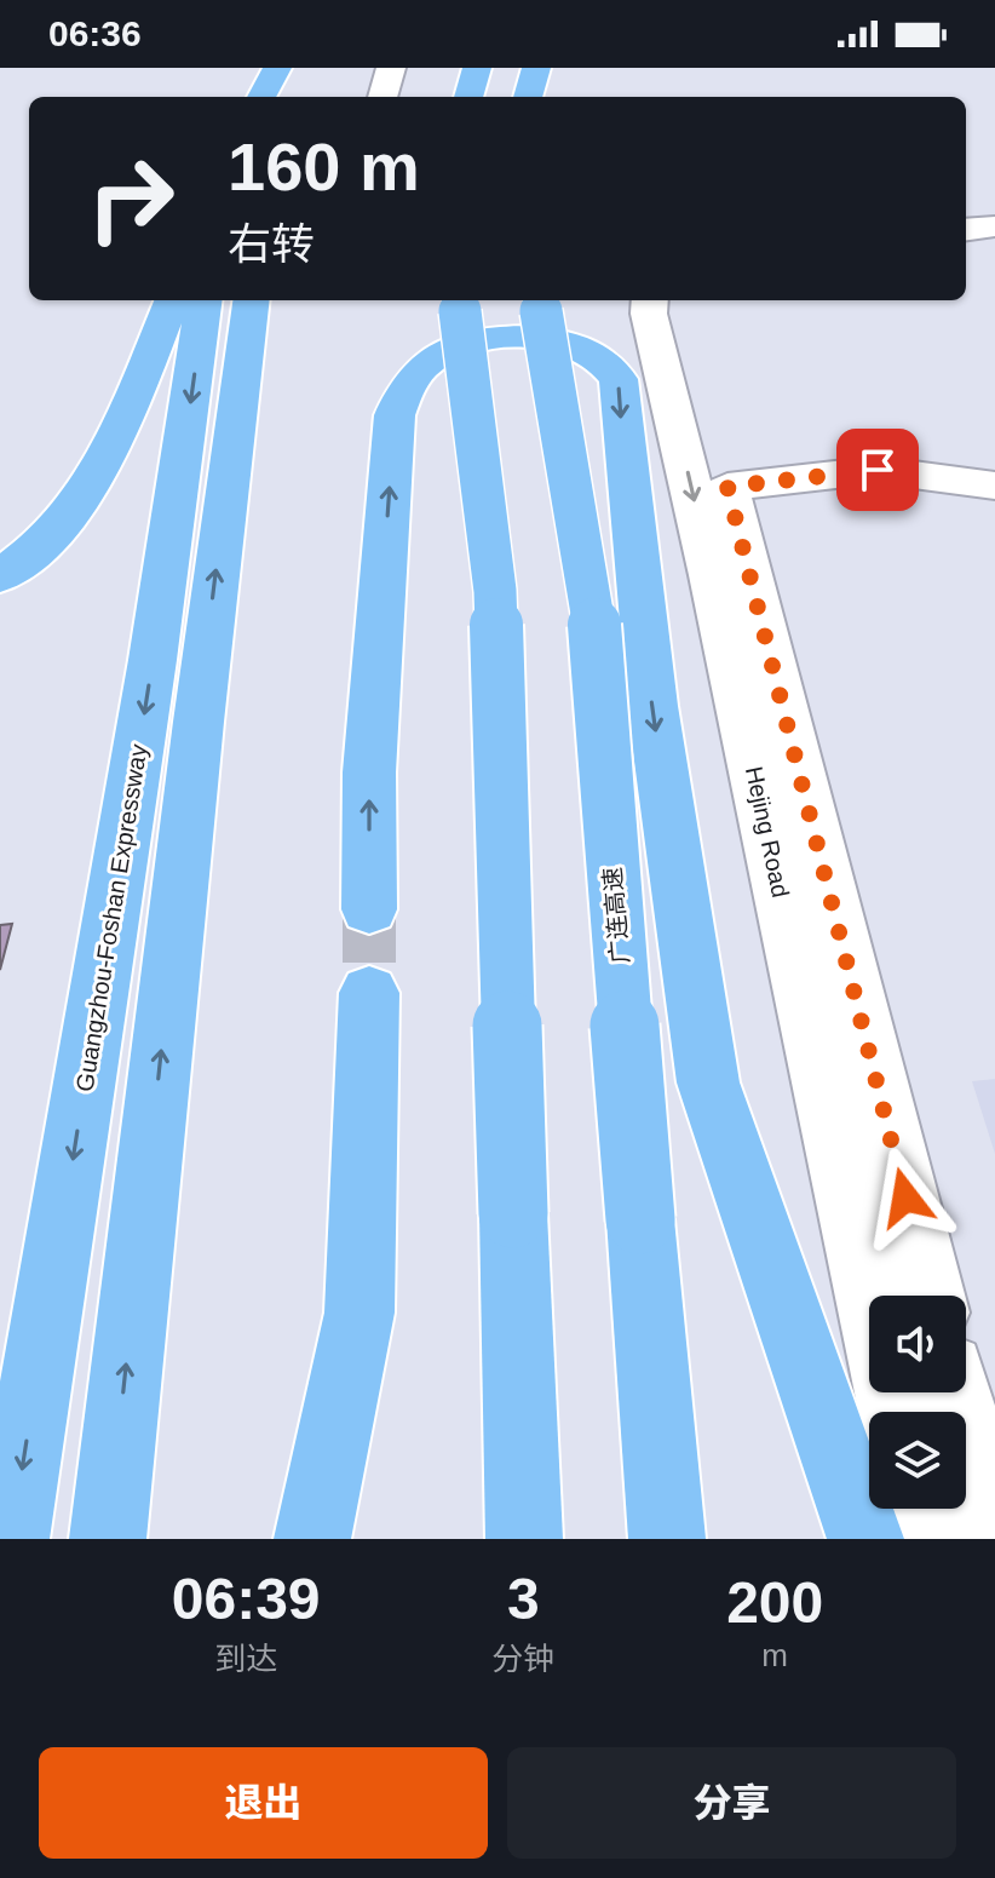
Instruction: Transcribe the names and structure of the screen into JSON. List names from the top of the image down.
{
  "streets": {
    "highway": ["广连高速", "Guangzhou-Foshan Expressway"],
    "street": ["Hejing Road"]
  },
  "page": {
    "status": "06:36",
    "turn": ["160 m", "右转"],
    "eta": [
      "06:39",
      "到达",
      "3",
      "分钟",
      "200",
      "m"
    ],
    "buttons": ["退出", "分享"]
  }
}
